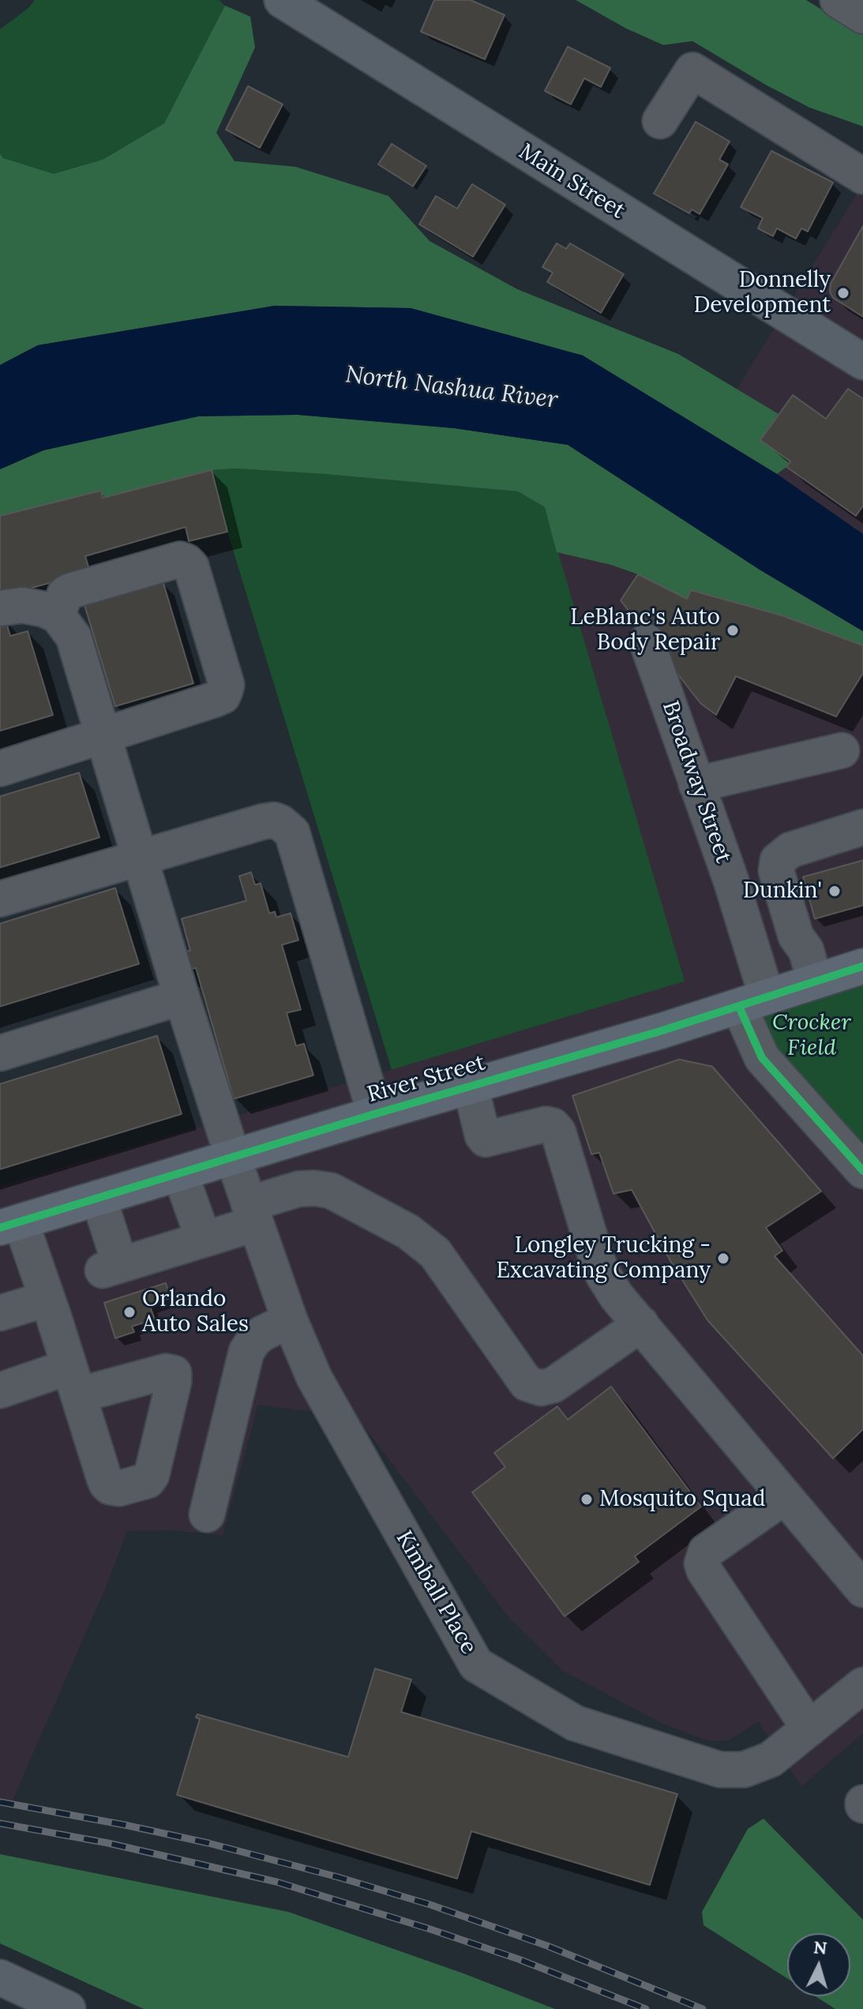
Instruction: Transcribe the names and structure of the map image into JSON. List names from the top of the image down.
{
  "streets": {
    "highway": ["River Street"],
    "main road": ["Main Street"],
    "street": ["Broadway Street", "Kimball Place"]
  },
  "crossings": [
    ["Broadway Street", "River Street"],
    ["River Street", "Kimball Place"]
  ],
  "water": ["North Nashua River"],
  "parks": ["Crocker Field"],
  "places": [
    "Donnelly Development",
    "LeBlanc's Auto Body Repair",
    "Dunkin'",
    "Longley Trucking - Excavating Company",
    "Orlando Auto Sales",
    "Mosquito Squad"
  ],
  "north": "top"
}
